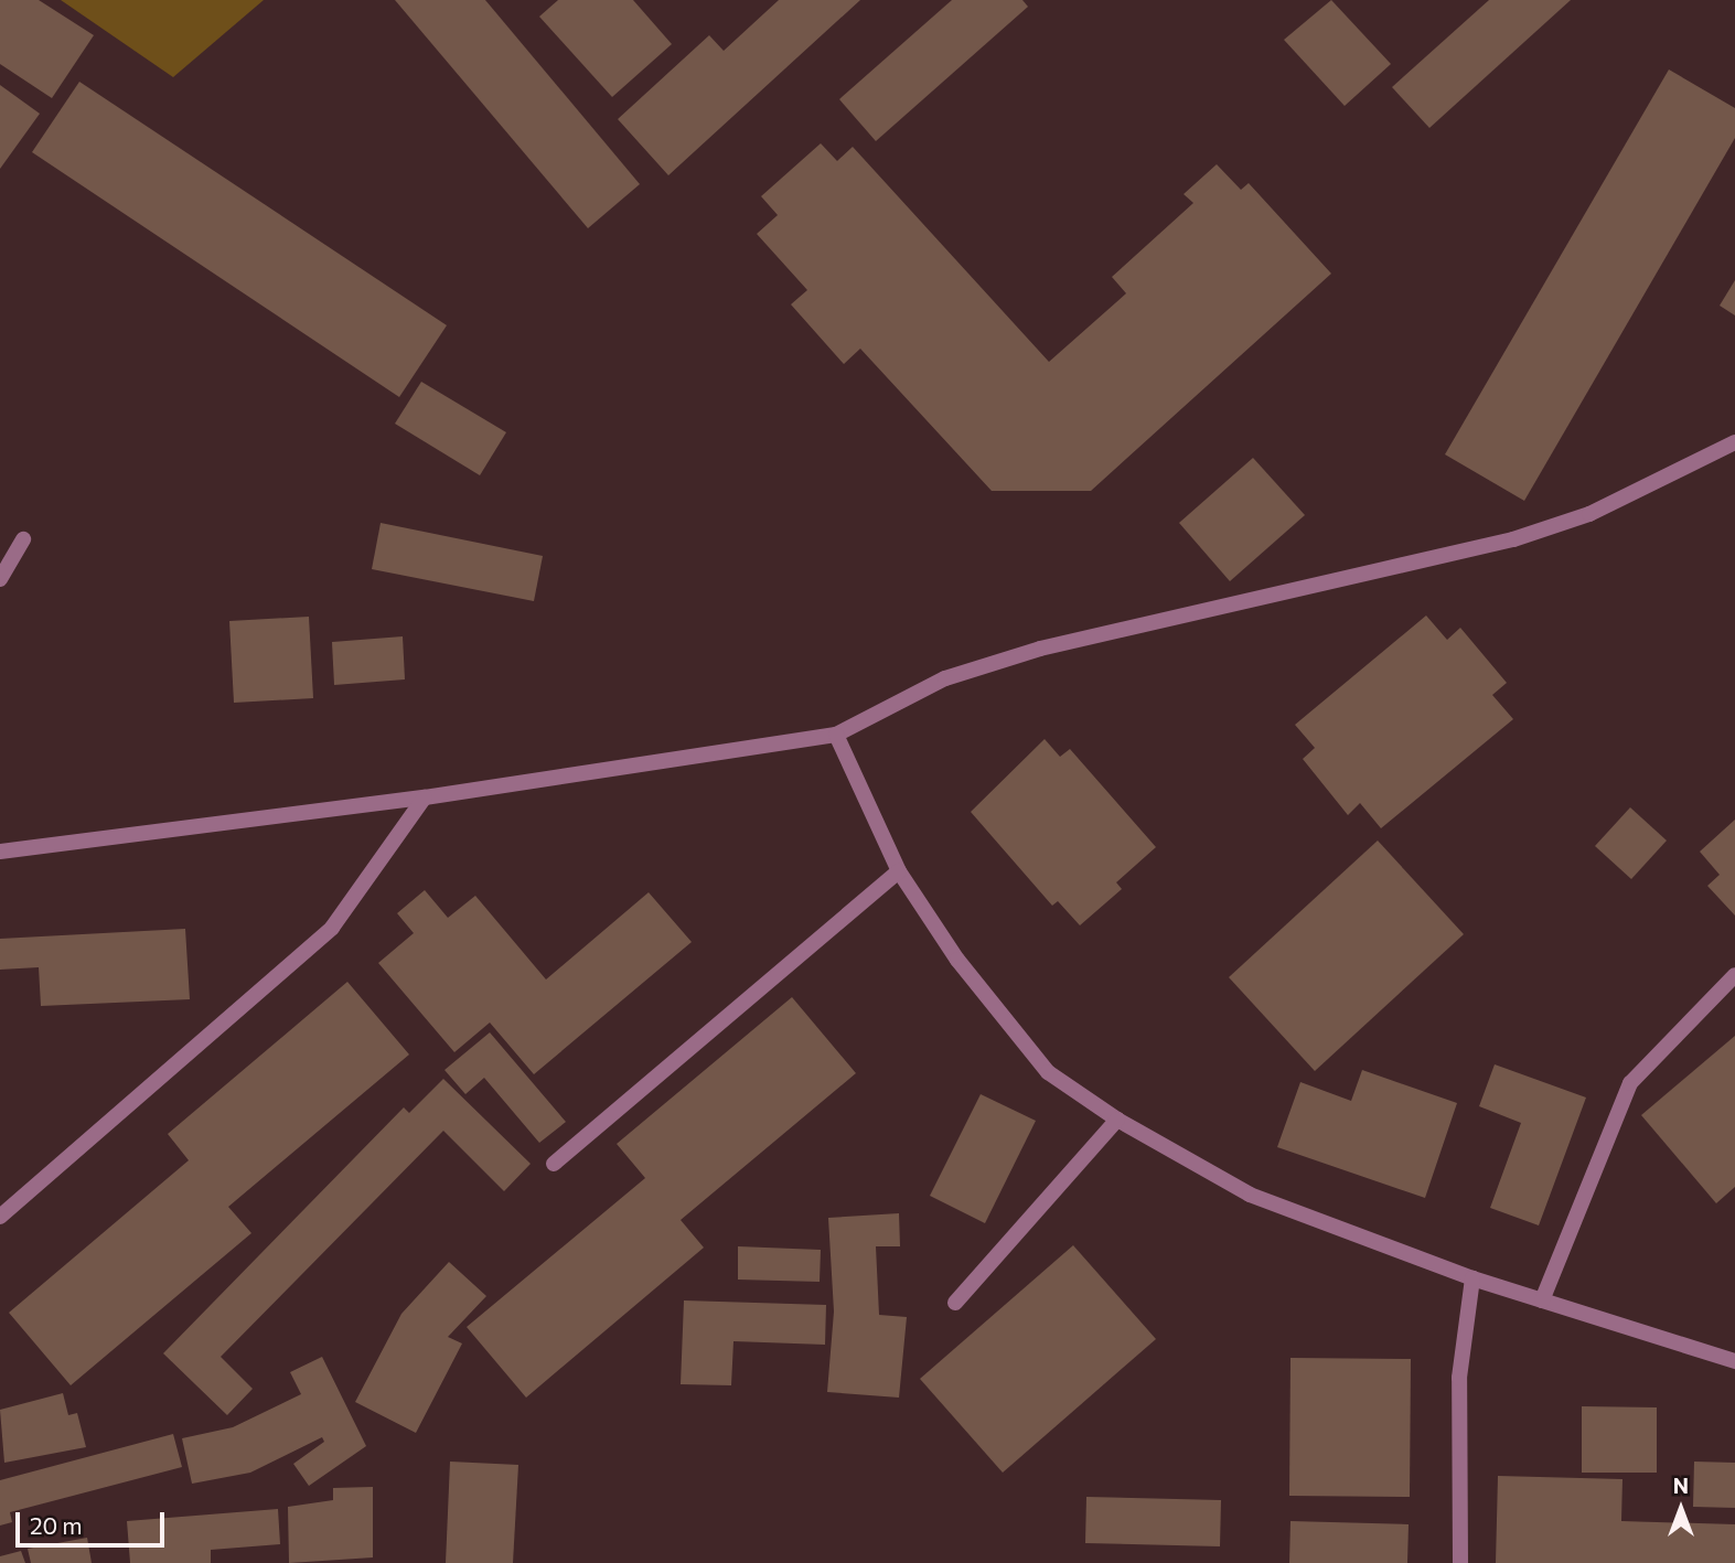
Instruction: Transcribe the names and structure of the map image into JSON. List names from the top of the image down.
{
  "scale_bar": "20 m",
  "north": "top"
}
